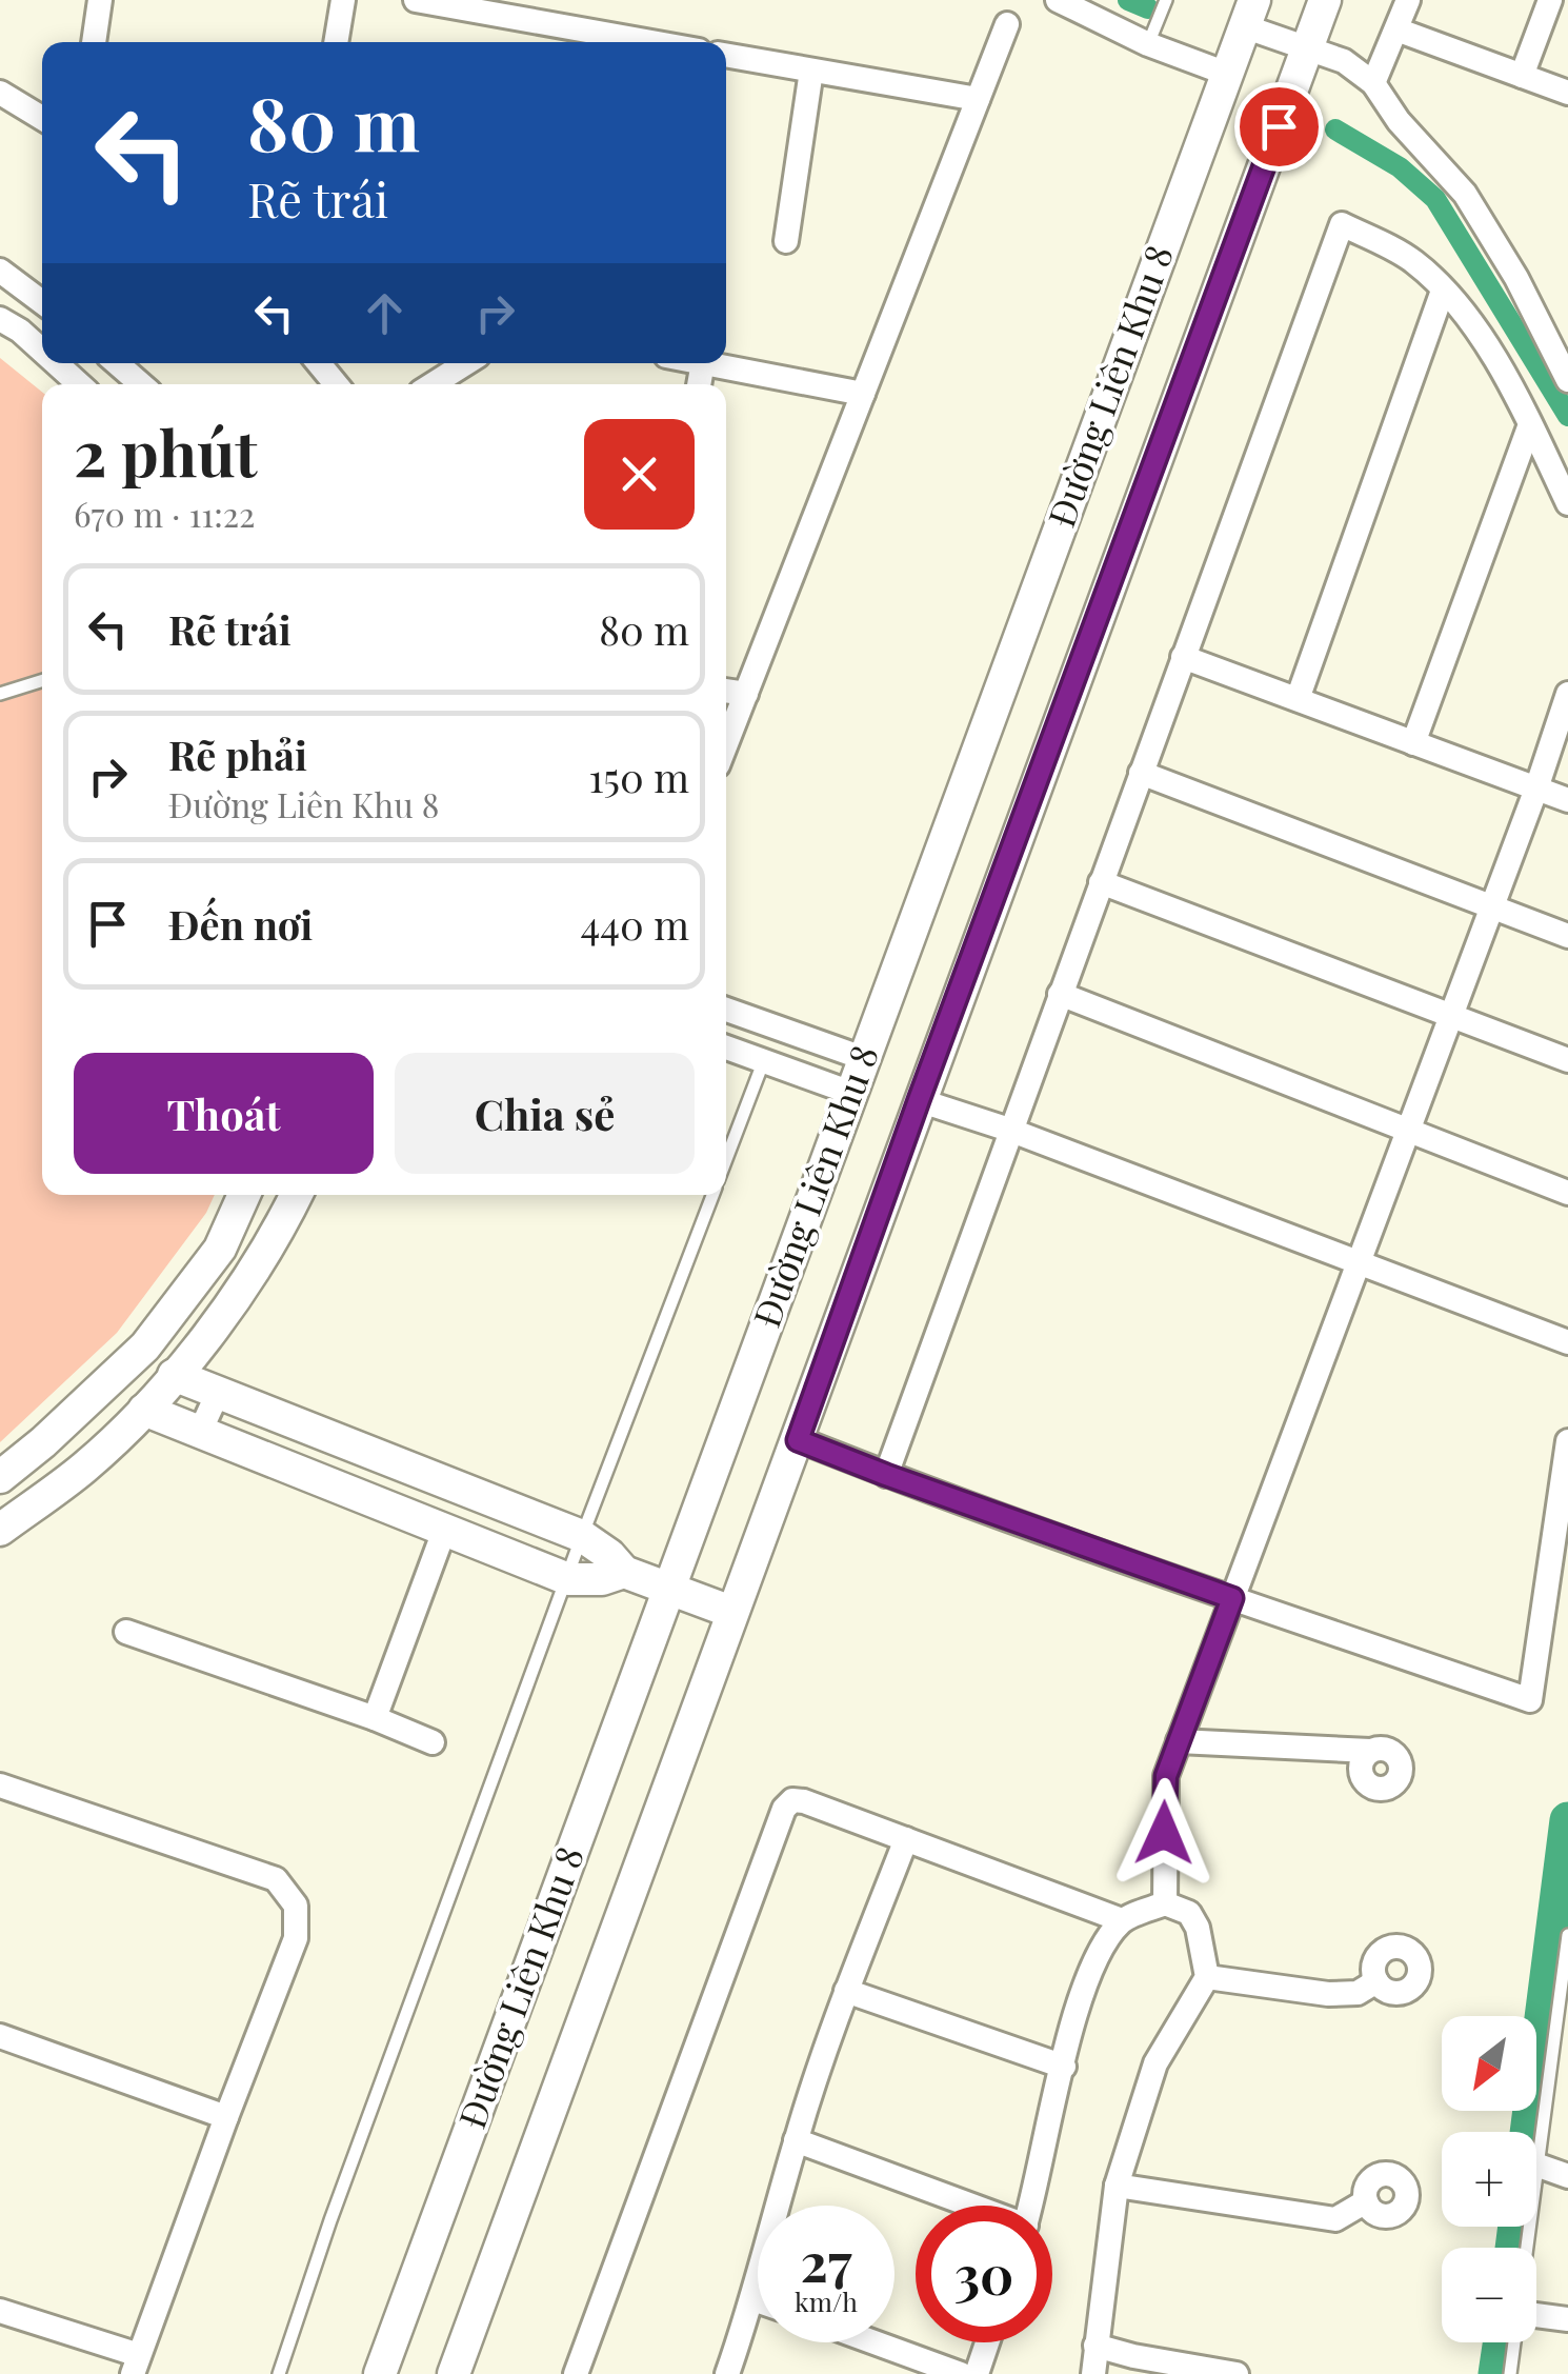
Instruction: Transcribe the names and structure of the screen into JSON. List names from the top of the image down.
{
  "streets": {
    "street": ["Đường Liên Khu 8"]
  },
  "north": "bottom left",
  "page": {
    "turn": ["80 m", "Rẽ trái"],
    "heading": ["2 phút", "670 m · 11:22"],
    "list": [
      {
        "name": "Rẽ trái",
        "value": "80 m"
      },
      {
        "name": "Rẽ phải",
        "note": "Đường Liên Khu 8",
        "value": "150 m"
      },
      {
        "name": "Đến nơi",
        "value": "440 m"
      }
    ],
    "buttons": ["Thoát", "Chia sẻ"],
    "map_buttons": ["+", "−"],
    "speed": "27 km/h",
    "limit": "30"
  }
}
